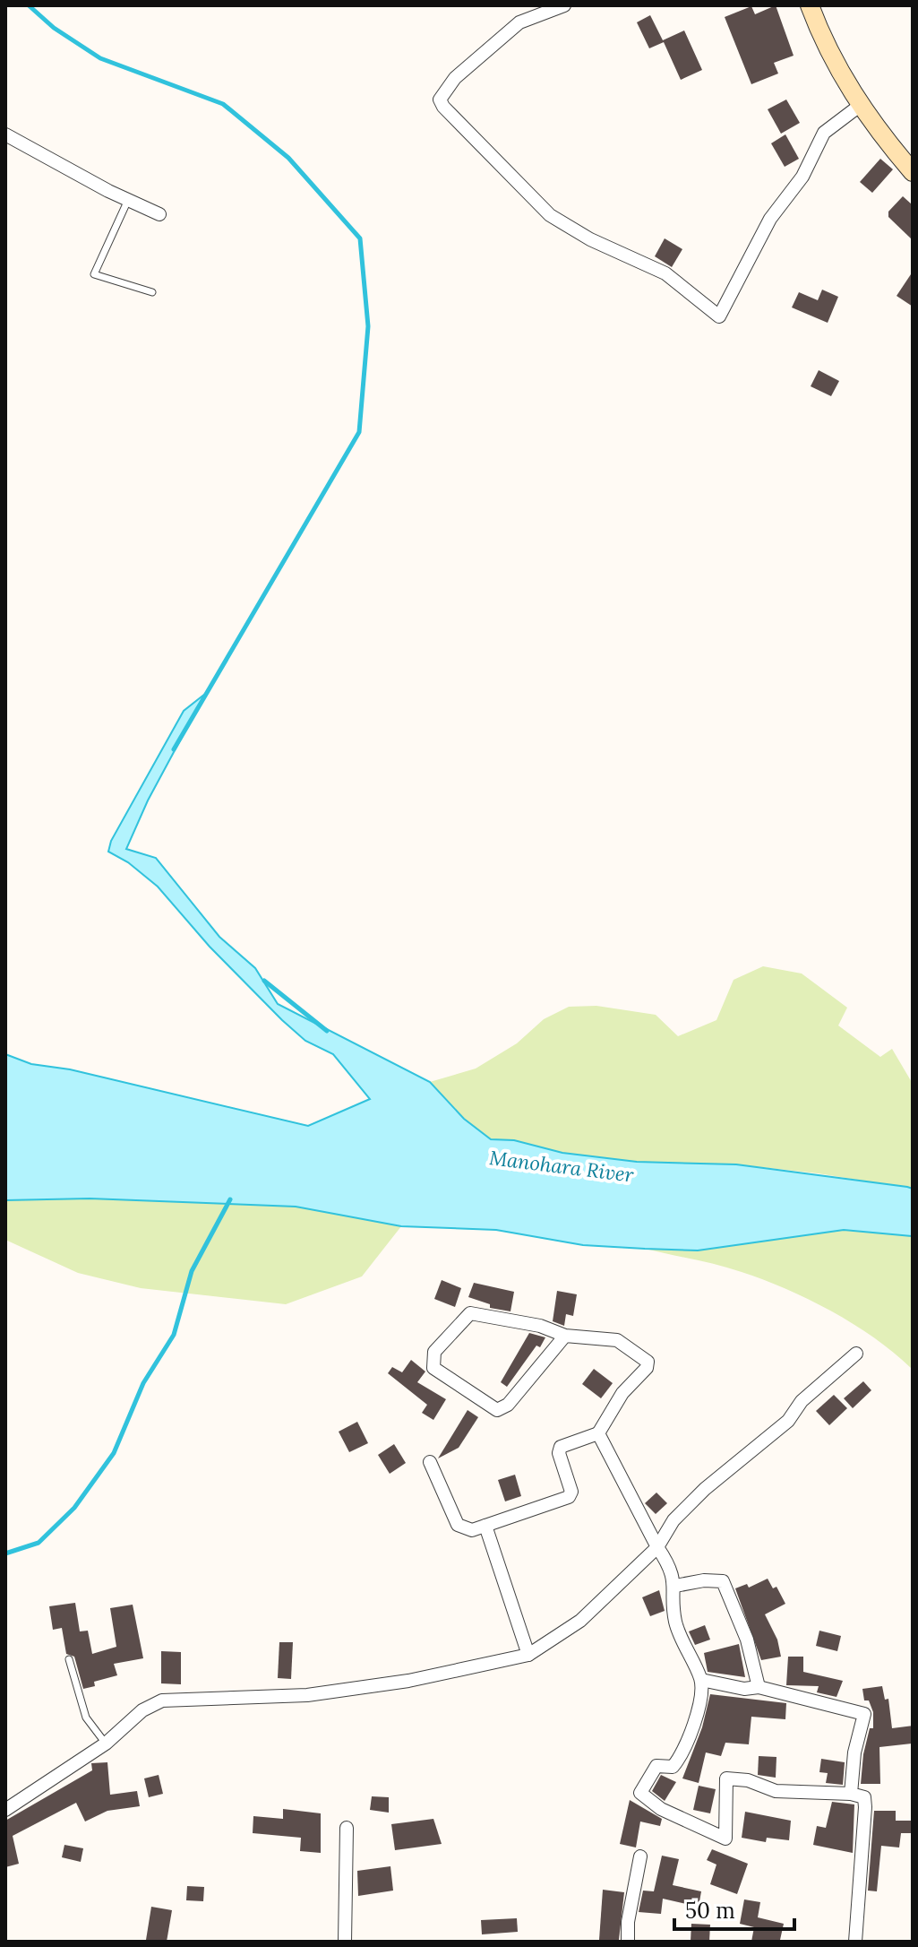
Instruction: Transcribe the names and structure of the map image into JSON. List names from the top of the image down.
{
  "water": ["Manohara River"],
  "scale_bar": "50 m"
}
